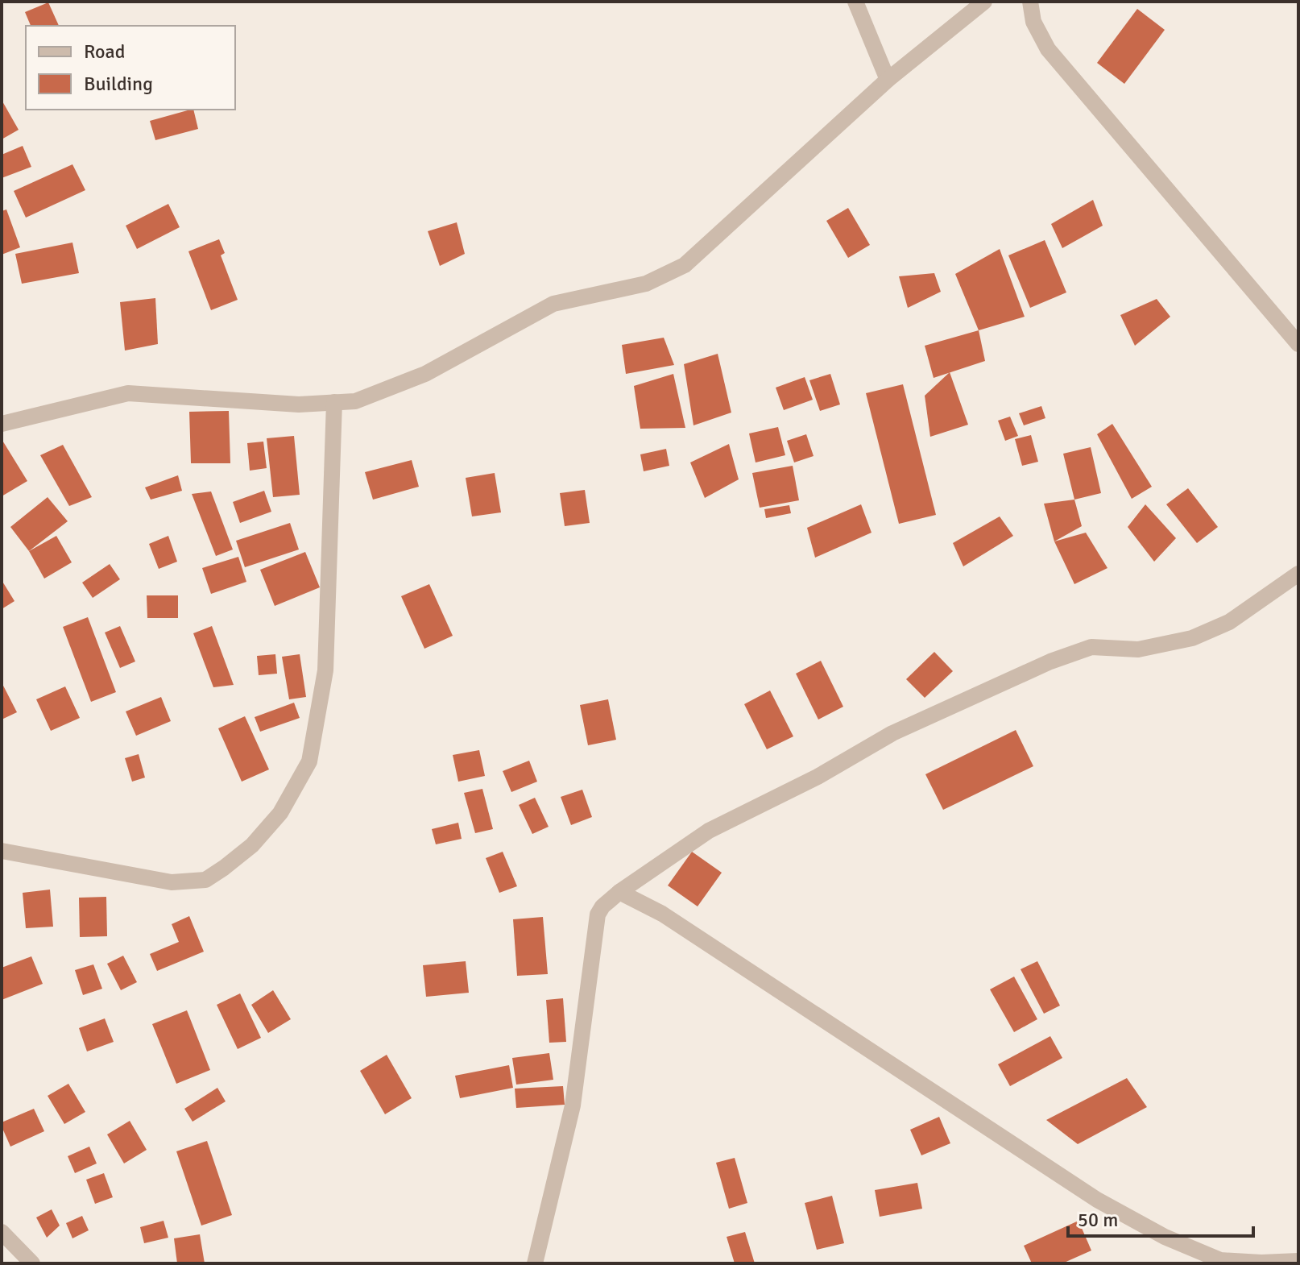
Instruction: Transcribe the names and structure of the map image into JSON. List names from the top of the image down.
{
  "legend": ["Road", "Building"],
  "scale_bar": "50 m"
}
